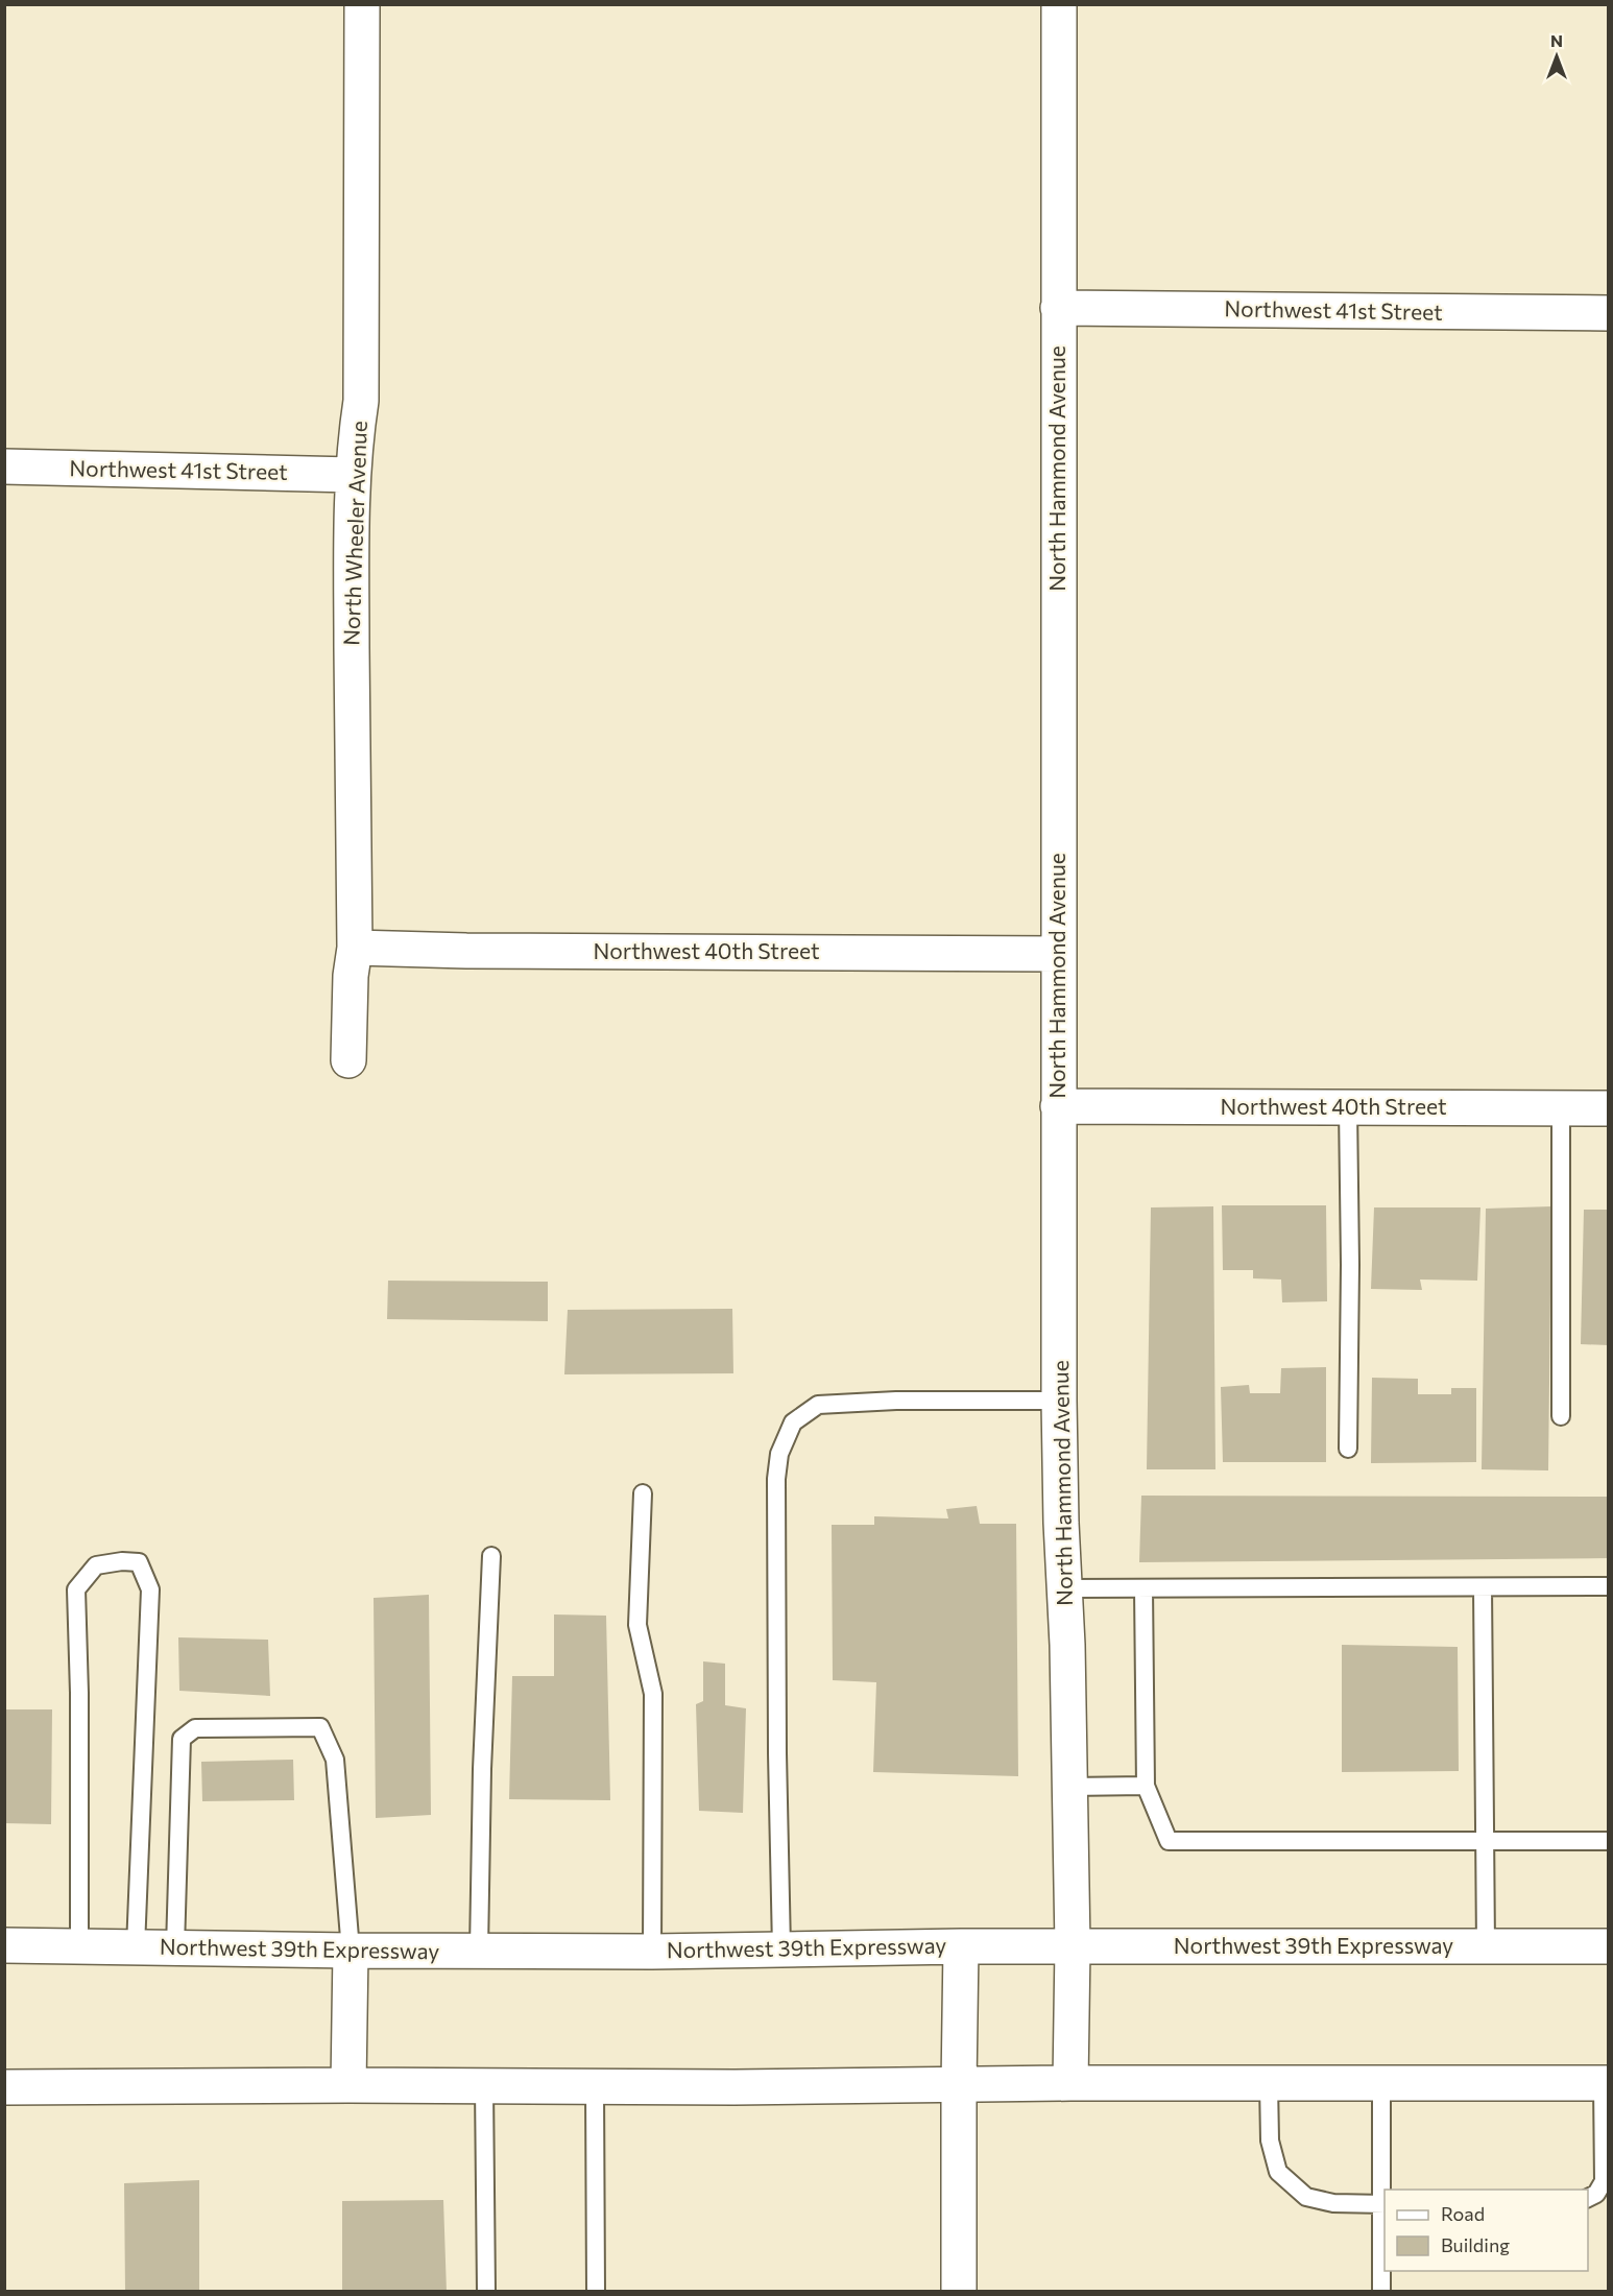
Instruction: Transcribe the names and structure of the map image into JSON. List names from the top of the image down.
{
  "streets": {
    "main road": [
      "Northwest 41st Street",
      "North Hammond Avenue",
      "North Wheeler Avenue",
      "Northwest 40th Street",
      "Northwest 39th Expressway"
    ]
  },
  "crossings": [
    ["Northwest 41st Street", "North Hammond Avenue"],
    ["Northwest 41st Street", "North Wheeler Avenue"],
    ["North Hammond Avenue", "Northwest 40th Street"],
    ["North Hammond Avenue", "Northwest 39th Expressway"],
    ["North Wheeler Avenue", "Northwest 40th Street"]
  ],
  "legend": ["Road", "Building"],
  "north": "top"
}
